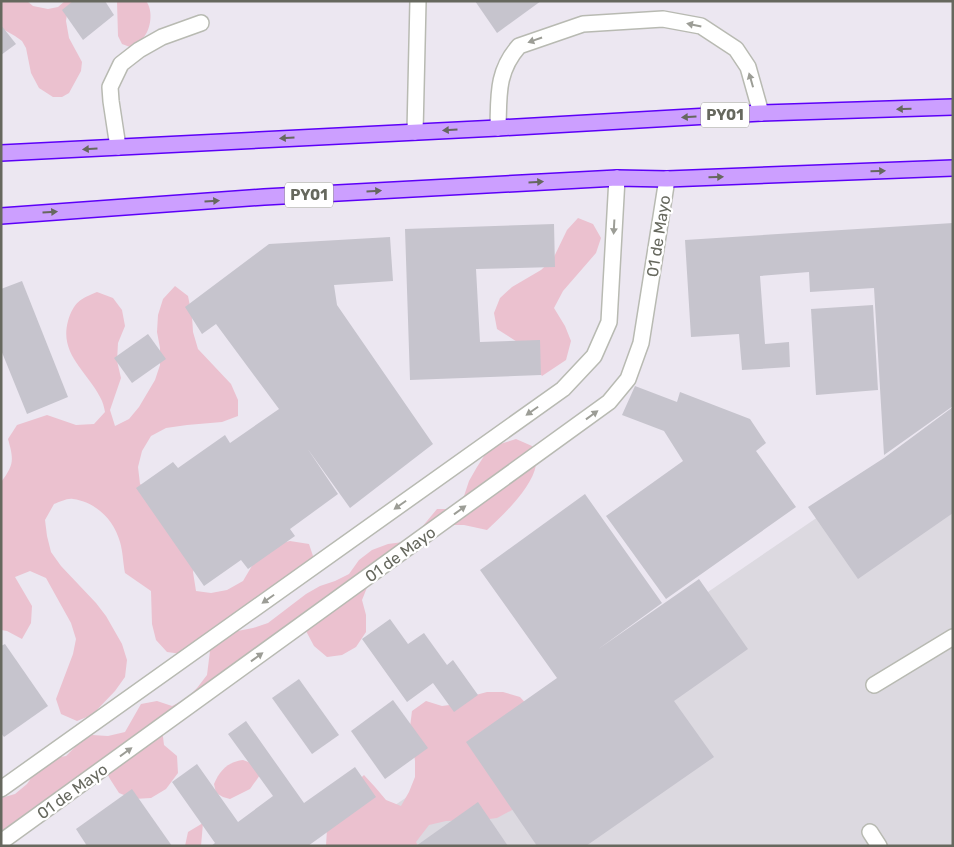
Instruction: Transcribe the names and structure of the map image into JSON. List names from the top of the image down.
{
  "streets": {
    "highway": ["PY01"],
    "street": ["01 de Mayo"]
  },
  "crossings": [
    ["PY01", "01 de Mayo"]
  ]
}
